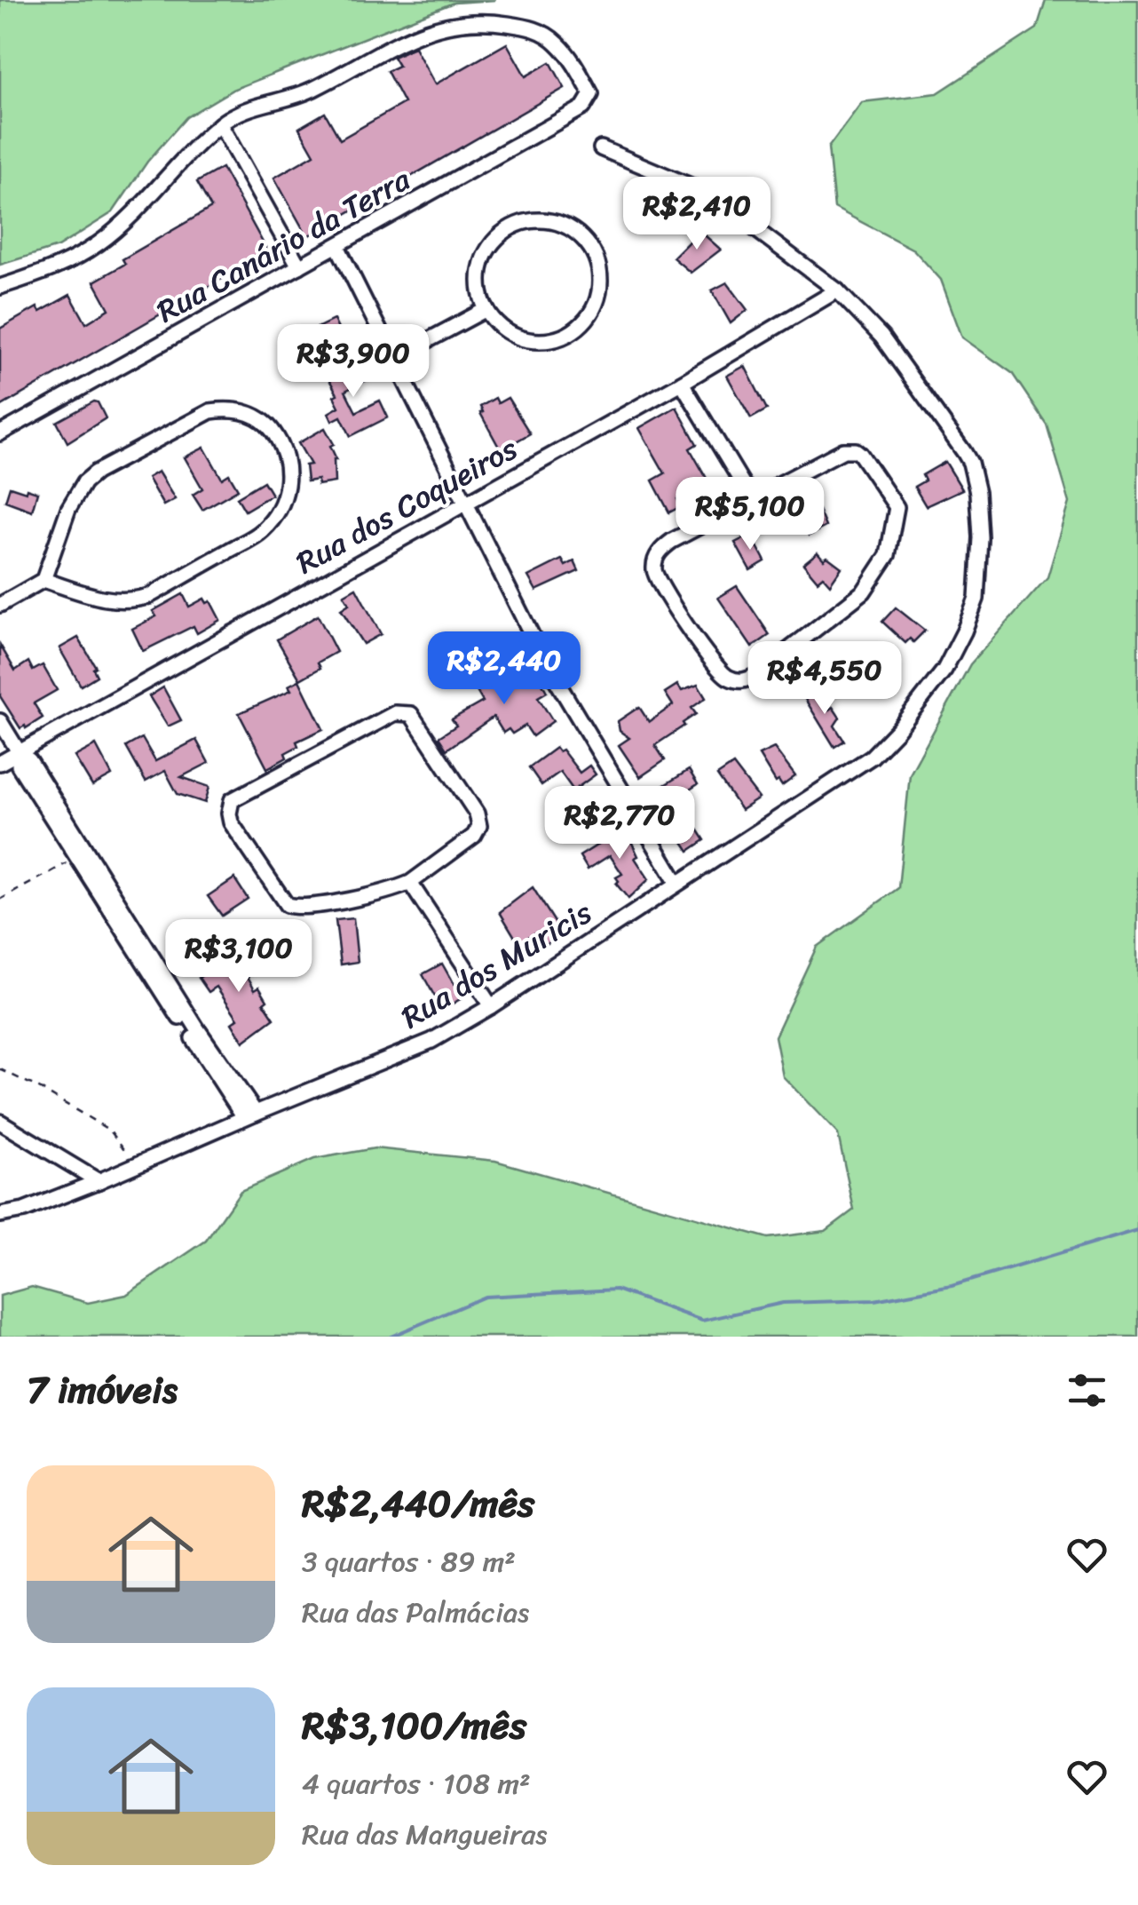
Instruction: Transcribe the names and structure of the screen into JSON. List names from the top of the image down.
{
  "streets": {
    "street": ["Rua Canário da Terra", "Rua dos Coqueiros", "Rua dos Muricis"]
  },
  "crossings": [
    ["Rua dos Coqueiros", "Rua dos Muricis"]
  ],
  "page": {
    "price": [
      "R$2,410",
      "R$3,900",
      "R$5,100",
      "R$2,440",
      "R$4,550",
      "R$2,770",
      "R$3,100"
    ],
    "heading": "7 imóveis",
    "list": [
      {
        "name": "R$2,440/mês",
        "note": "3 quartos · 89 m² · Rua das Palmácias"
      },
      {
        "name": "R$3,100/mês",
        "note": "4 quartos · 108 m² · Rua das Mangueiras"
      }
    ]
  }
}
